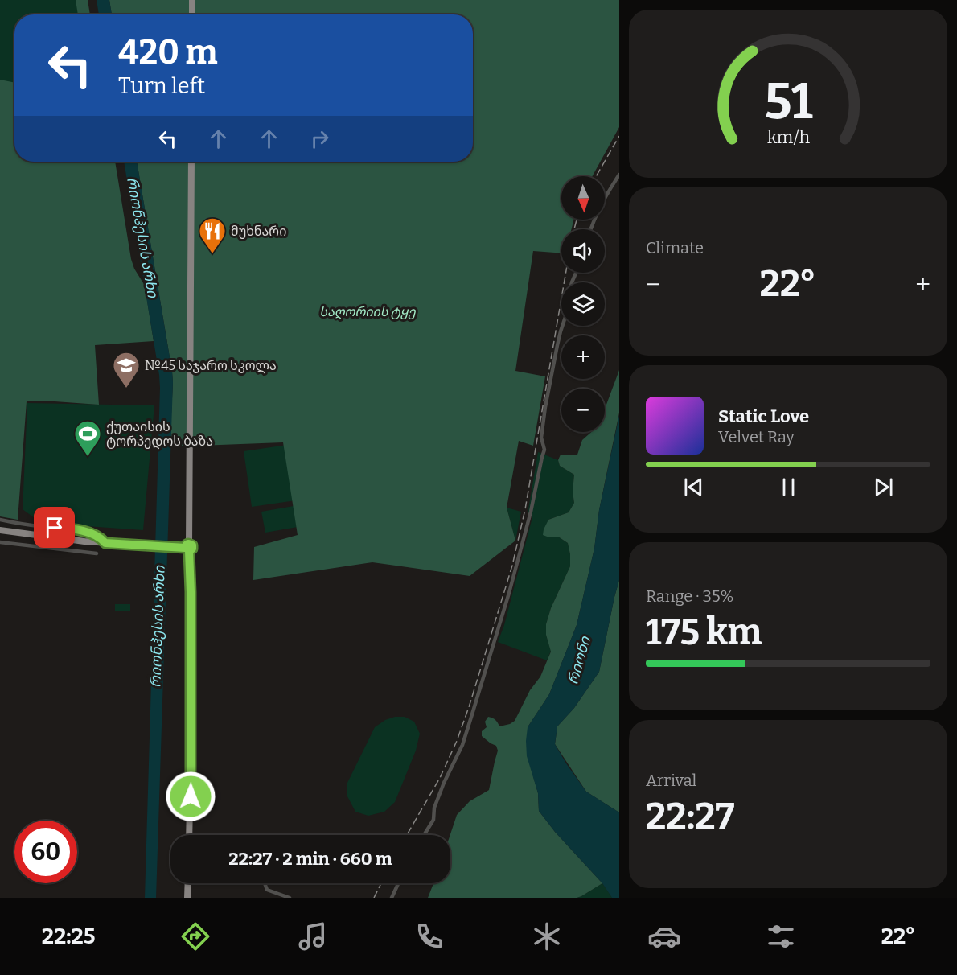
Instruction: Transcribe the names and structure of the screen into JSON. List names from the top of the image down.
{
  "water": ["რიონჰესის არხი", "რიონი"],
  "parks": ["საღორიის ტყე"],
  "places": {
    "restaurant": ["მუხნარი"],
    "school or university": ["№45 საჯარო სკოლა"],
    "sports": ["ქუთაისის ტორპედოს ბაზა"]
  },
  "north": "bottom",
  "page": {
    "turn": ["420 m", "Turn left"],
    "map_buttons": ["+", "−"],
    "tile": [
      "Climate",
      ["Range · 35%", "175 km"],
      ["Arrival", "22:27"]
    ],
    "heat": ["−", "22°", "+"],
    "song": ["Static Love", "Velvet Ray"],
    "limit": "60",
    "trip": "22:27 · 2 min · 660 m",
    "tabs": ["22:25", "22°"],
    "gauge": ["51", "km/h"]
  }
}
